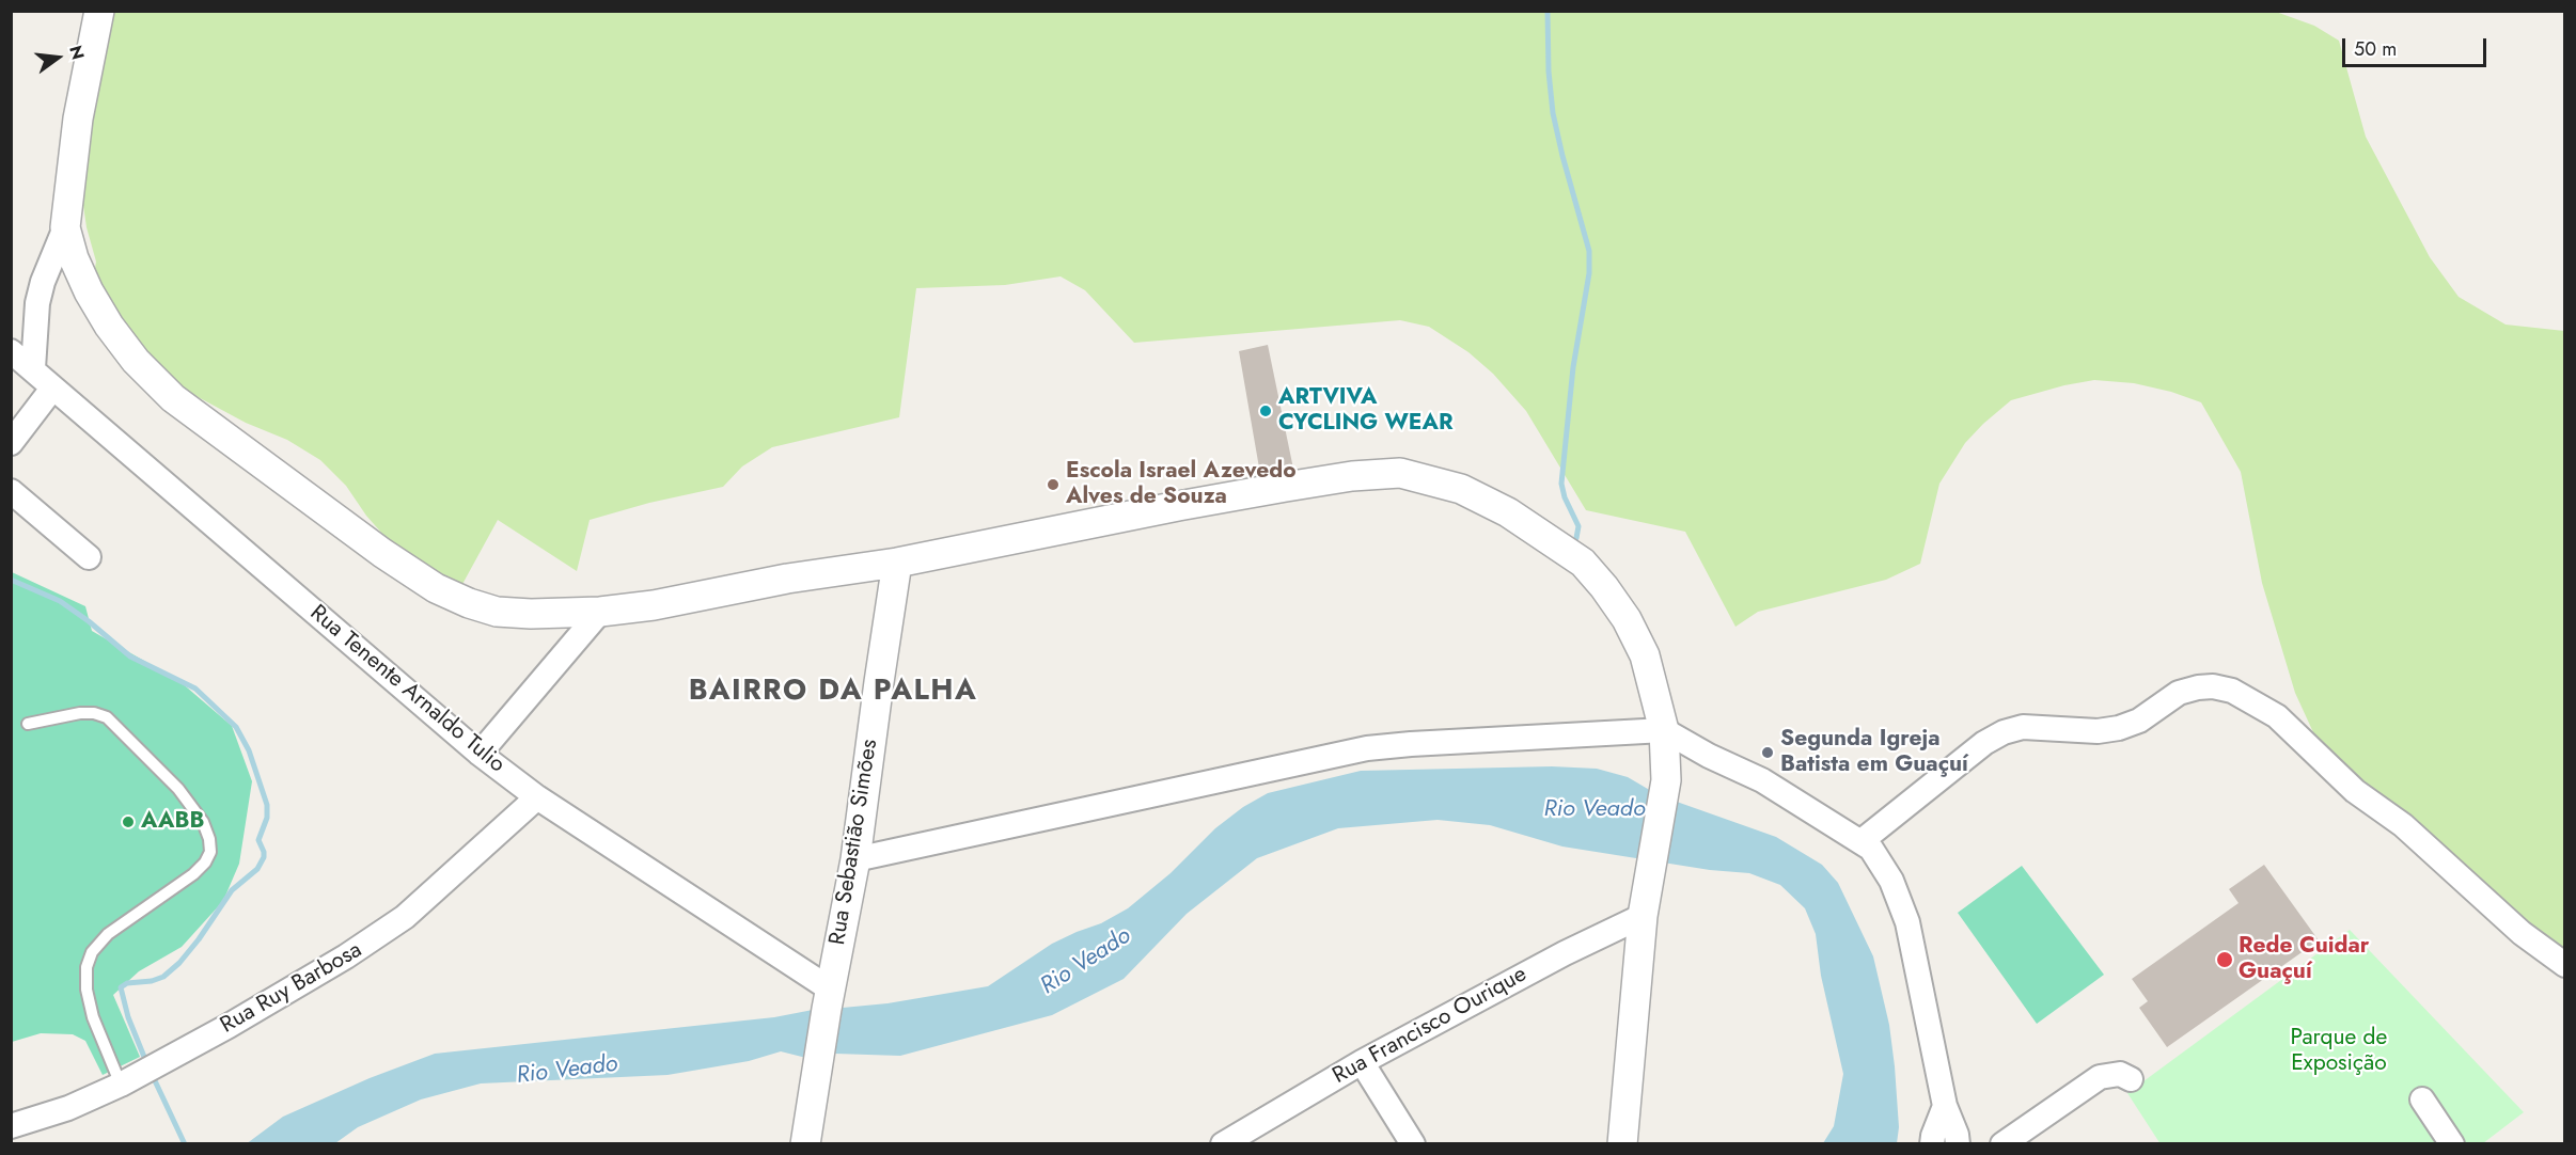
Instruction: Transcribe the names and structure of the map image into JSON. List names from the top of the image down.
{
  "streets": {
    "street": [
      "Rua Tenente Arnaldo Tulio",
      "Rua Sebastião Simões",
      "Rua Ruy Barbosa",
      "Rua Francisco Ourique"
    ]
  },
  "crossings": [
    ["Rua Tenente Arnaldo Tulio", "Rua Sebastião Simões"],
    ["Rua Tenente Arnaldo Tulio", "Rua Ruy Barbosa"]
  ],
  "districts": ["BAIRRO DA PALHA"],
  "water": ["Rio Veado"],
  "parks": ["Parque de Exposição"],
  "places": [
    "ARTVIVA CYCLING WEAR",
    "Escola Israel Azevedo Alves de Souza",
    "Segunda Igreja Batista em Guaçuí",
    "AABB",
    "Rede Cuidar Guaçuí"
  ],
  "scale_bar": "50 m",
  "north": "right"
}
